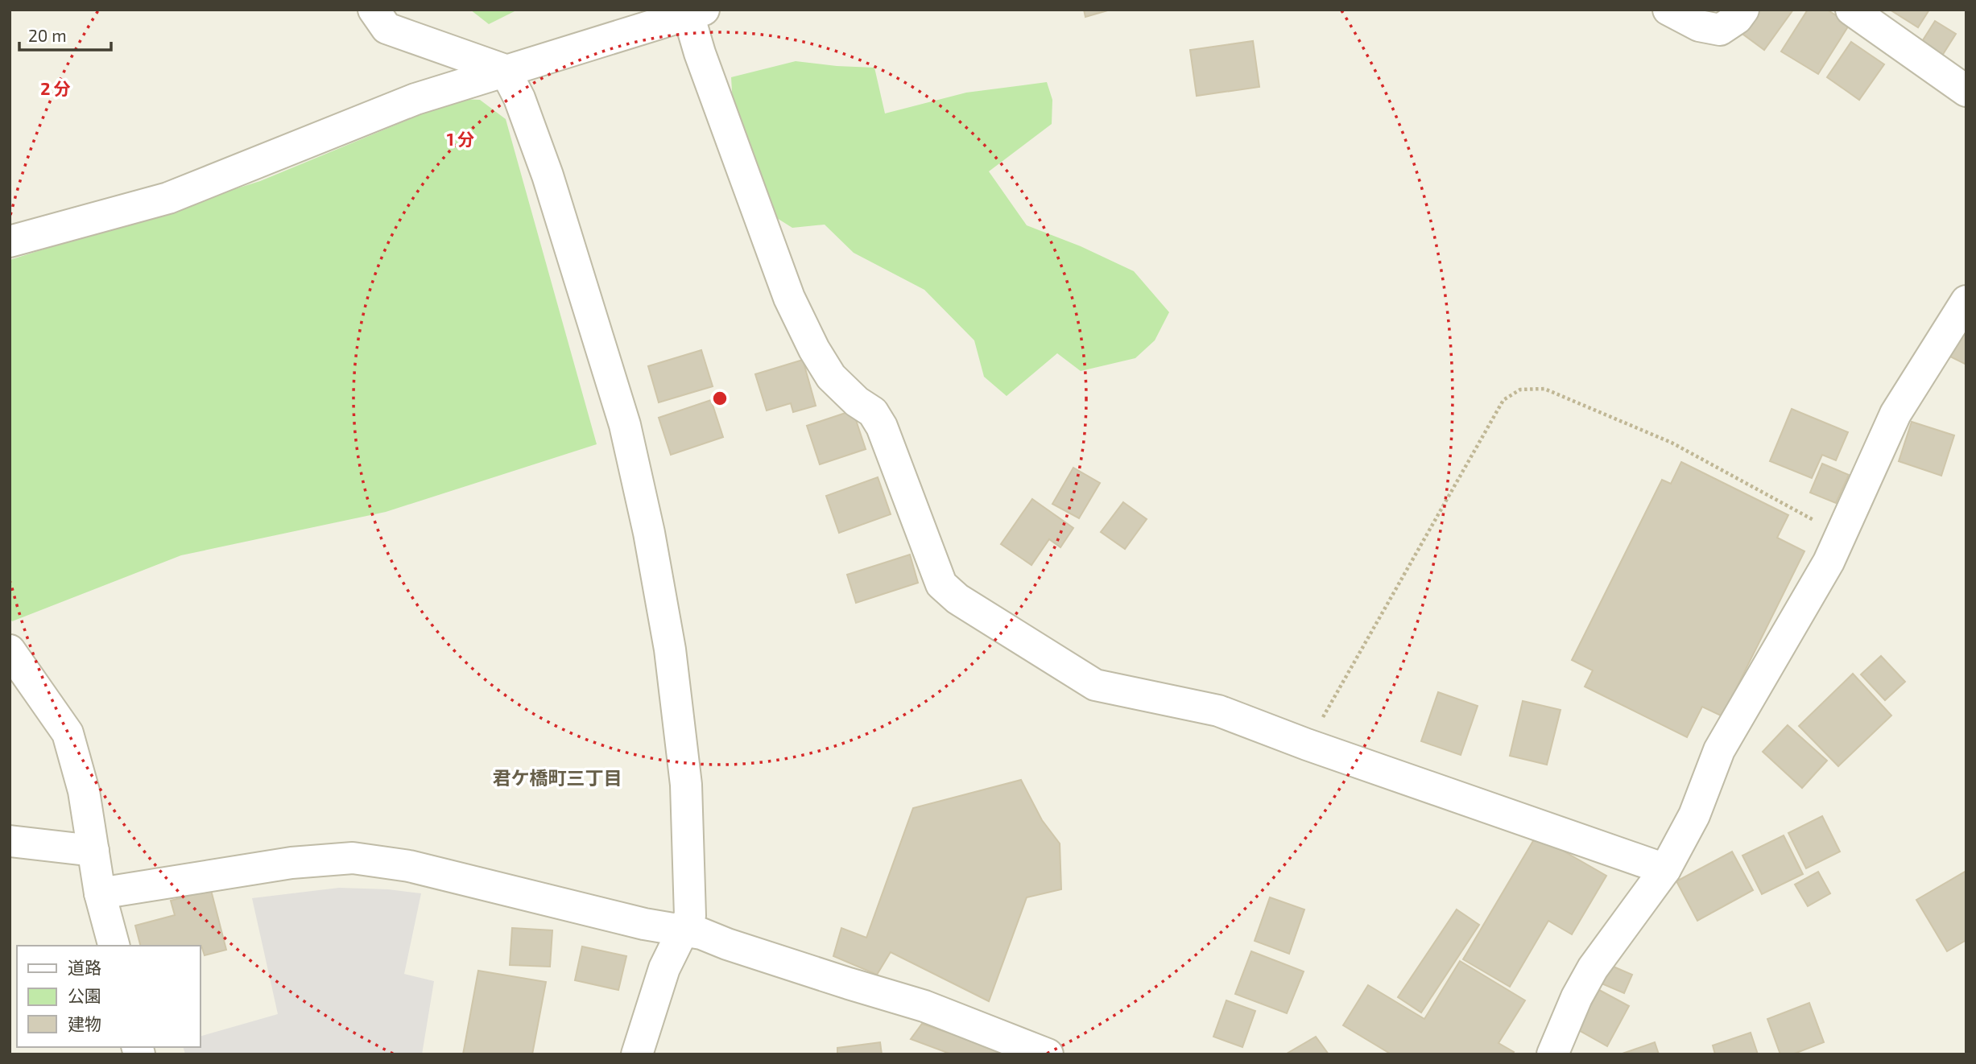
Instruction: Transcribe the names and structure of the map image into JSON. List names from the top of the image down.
{
  "districts": ["君ケ橋町三丁目"],
  "legend": ["道路", "公園", "建物"],
  "scale_bar": "20 m",
  "rings": ["2 分", "1 分"]
}
